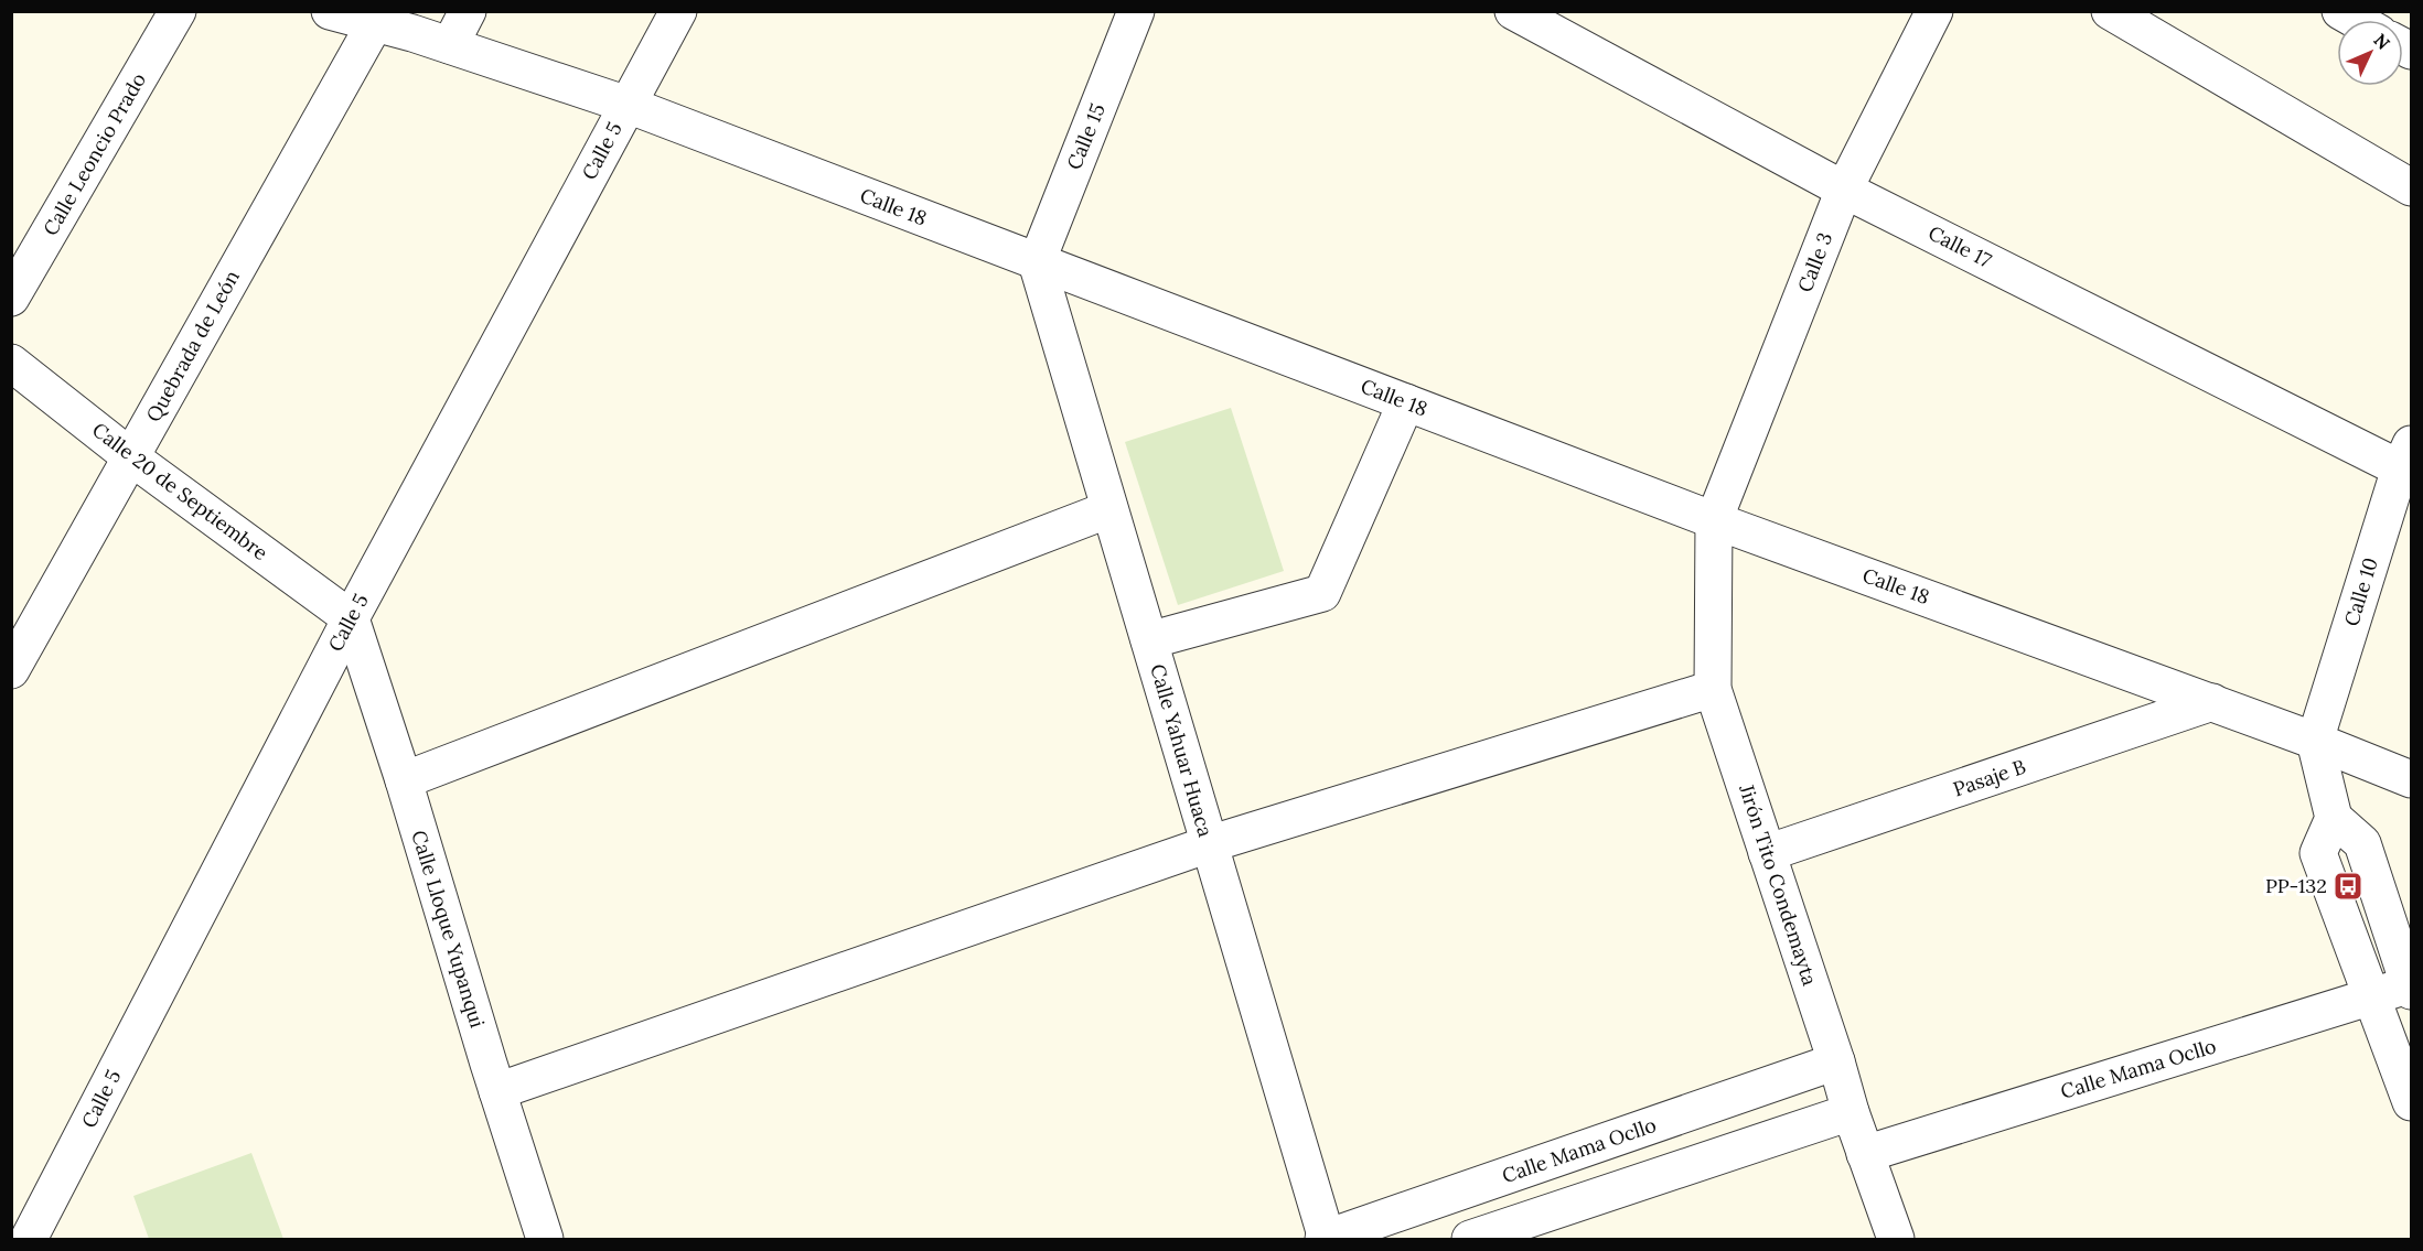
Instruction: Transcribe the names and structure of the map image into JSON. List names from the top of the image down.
{
  "streets": {
    "street": [
      "Calle 15",
      "Calle 5",
      "Calle Leoncio Prado",
      "Calle 18",
      "Calle 17",
      "Calle 3",
      "Quebrada de León",
      "Calle 20 de Septiembre",
      "Calle 10",
      "Calle Yahuar Huaca",
      "Pasaje B",
      "Jirón Tito Condemayta",
      "Calle Lloque Yupanqui",
      "Calle Mama Ocllo"
    ]
  },
  "crossings": [
    ["Calle 15", "Calle 18"],
    ["Calle 15", "Calle Yahuar Huaca"],
    ["Calle 5", "Calle 18"],
    ["Calle 5", "Calle 20 de Septiembre"],
    ["Calle 5", "Calle Lloque Yupanqui"],
    ["Calle 18", "Calle 3"],
    ["Calle 18", "Quebrada de León"],
    ["Calle 18", "Calle 10"],
    ["Calle 18", "Calle Yahuar Huaca"],
    ["Calle 18", "Pasaje B"],
    ["Calle 18", "Jirón Tito Condemayta"],
    ["Calle 17", "Calle 3"],
    ["Calle 17", "Calle 10"],
    ["Calle 3", "Jirón Tito Condemayta"],
    ["Quebrada de León", "Calle 20 de Septiembre"],
    ["Calle 20 de Septiembre", "Calle Lloque Yupanqui"],
    ["Calle Yahuar Huaca", "Calle Mama Ocllo"],
    ["Pasaje B", "Jirón Tito Condemayta"],
    ["Jirón Tito Condemayta", "Calle Mama Ocllo"]
  ],
  "places": {
    "bus stop": ["PP-132"]
  },
  "north": "top right"
}
